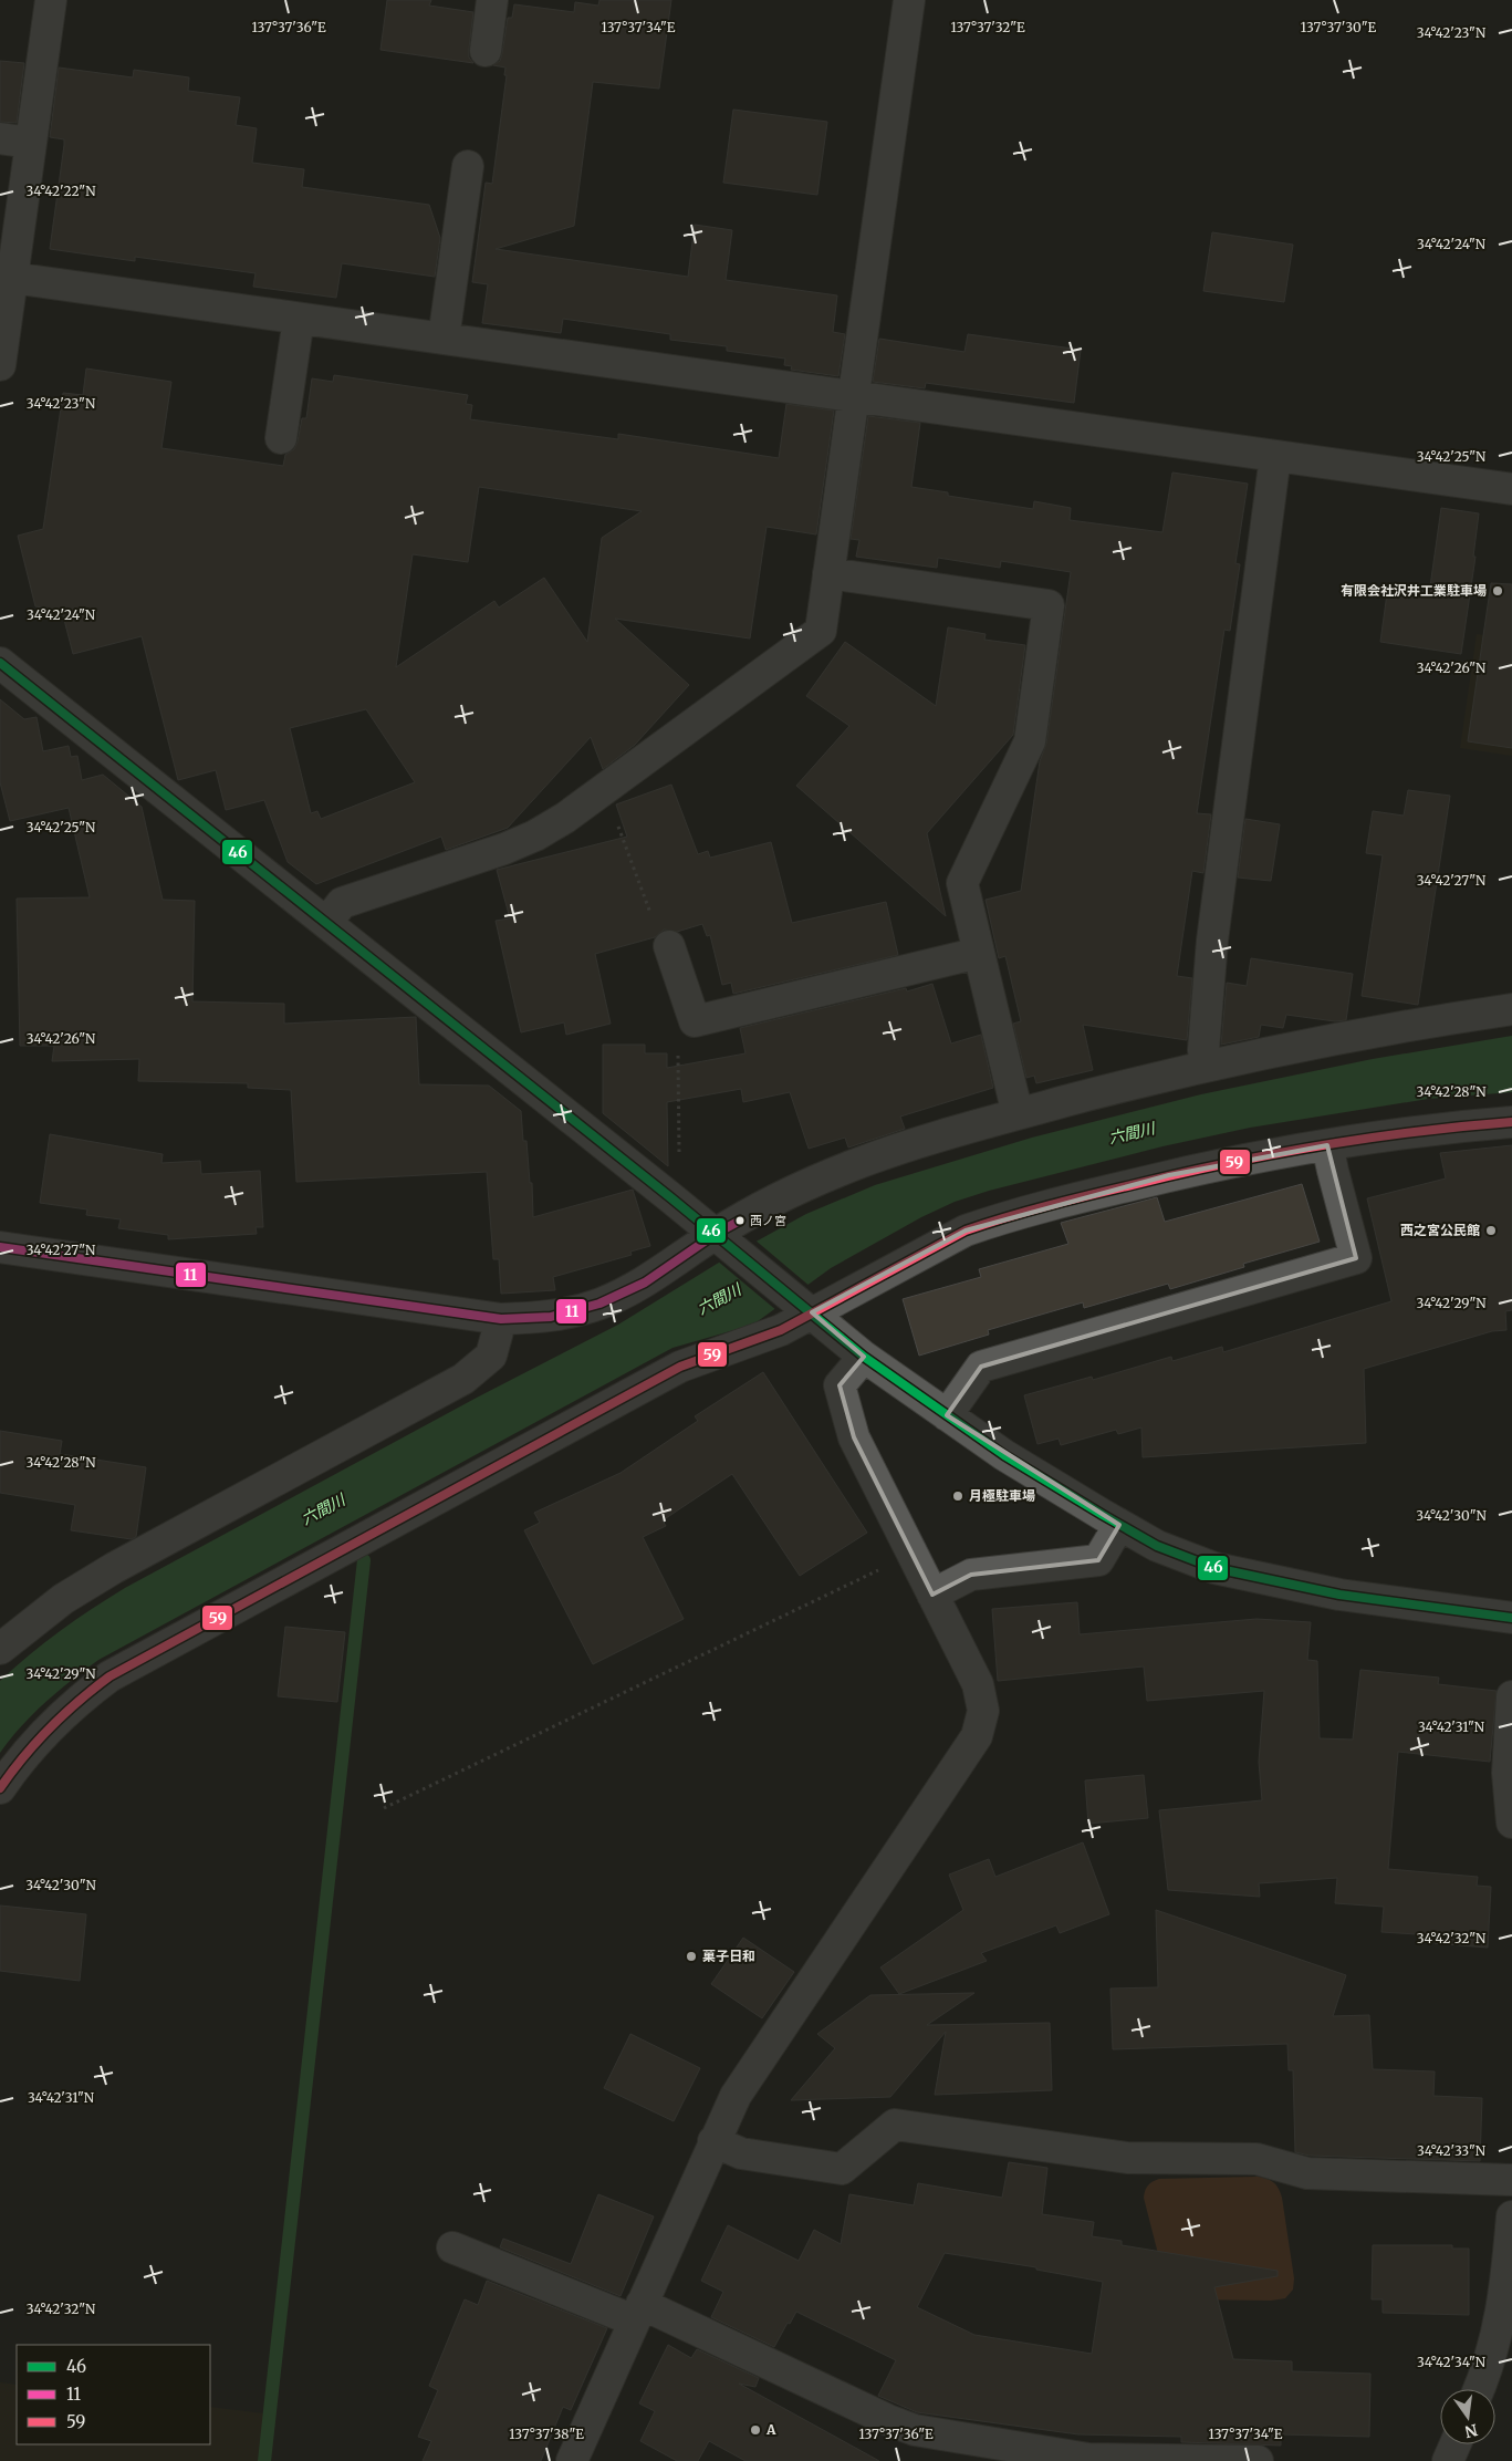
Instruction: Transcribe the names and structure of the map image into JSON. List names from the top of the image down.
{
  "water": ["六間川"],
  "places": [
    "有限会社沢井工業駐車場",
    "西ノ宮",
    "西之宮公民館",
    "月極駐車場",
    "菓子日和",
    "A"
  ],
  "lines": ["transit line 46", "transit line 59", "transit line 11"],
  "legend": ["46", "11", "59"],
  "north": "bottom",
  "coordinates": [
    "137°37'30\"E",
    "137°37'36\"E",
    "137°37'34\"E",
    "137°37'32\"E",
    "34°42'23\"N",
    "34°42'22\"N",
    "34°42'24\"N",
    "34°42'25\"N",
    "34°42'26\"N",
    "34°42'27\"N",
    "34°42'28\"N",
    "34°42'29\"N",
    "34°42'30\"N",
    "34°42'31\"N",
    "34°42'32\"N",
    "34°42'33\"N",
    "34°42'34\"N",
    "137°37'38\"E"
  ]
}
